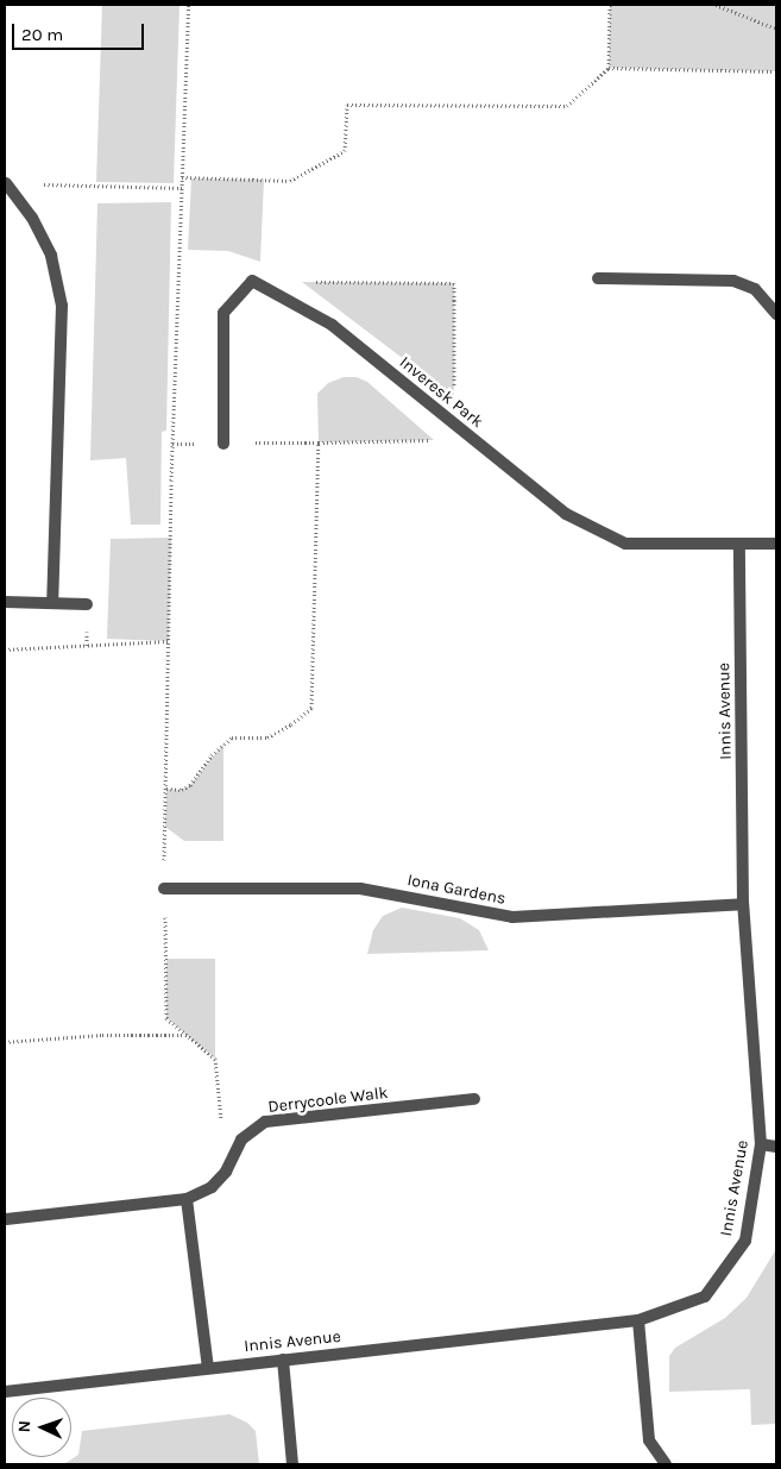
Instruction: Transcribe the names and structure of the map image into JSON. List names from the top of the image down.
{
  "streets": {
    "street": [
      "Inveresk Park",
      "Innis Avenue",
      "Iona Gardens",
      "Derrycoole Walk"
    ]
  },
  "crossings": [
    ["Inveresk Park", "Innis Avenue"],
    ["Innis Avenue", "Iona Gardens"]
  ],
  "scale_bar": "20 m",
  "north": "left"
}
